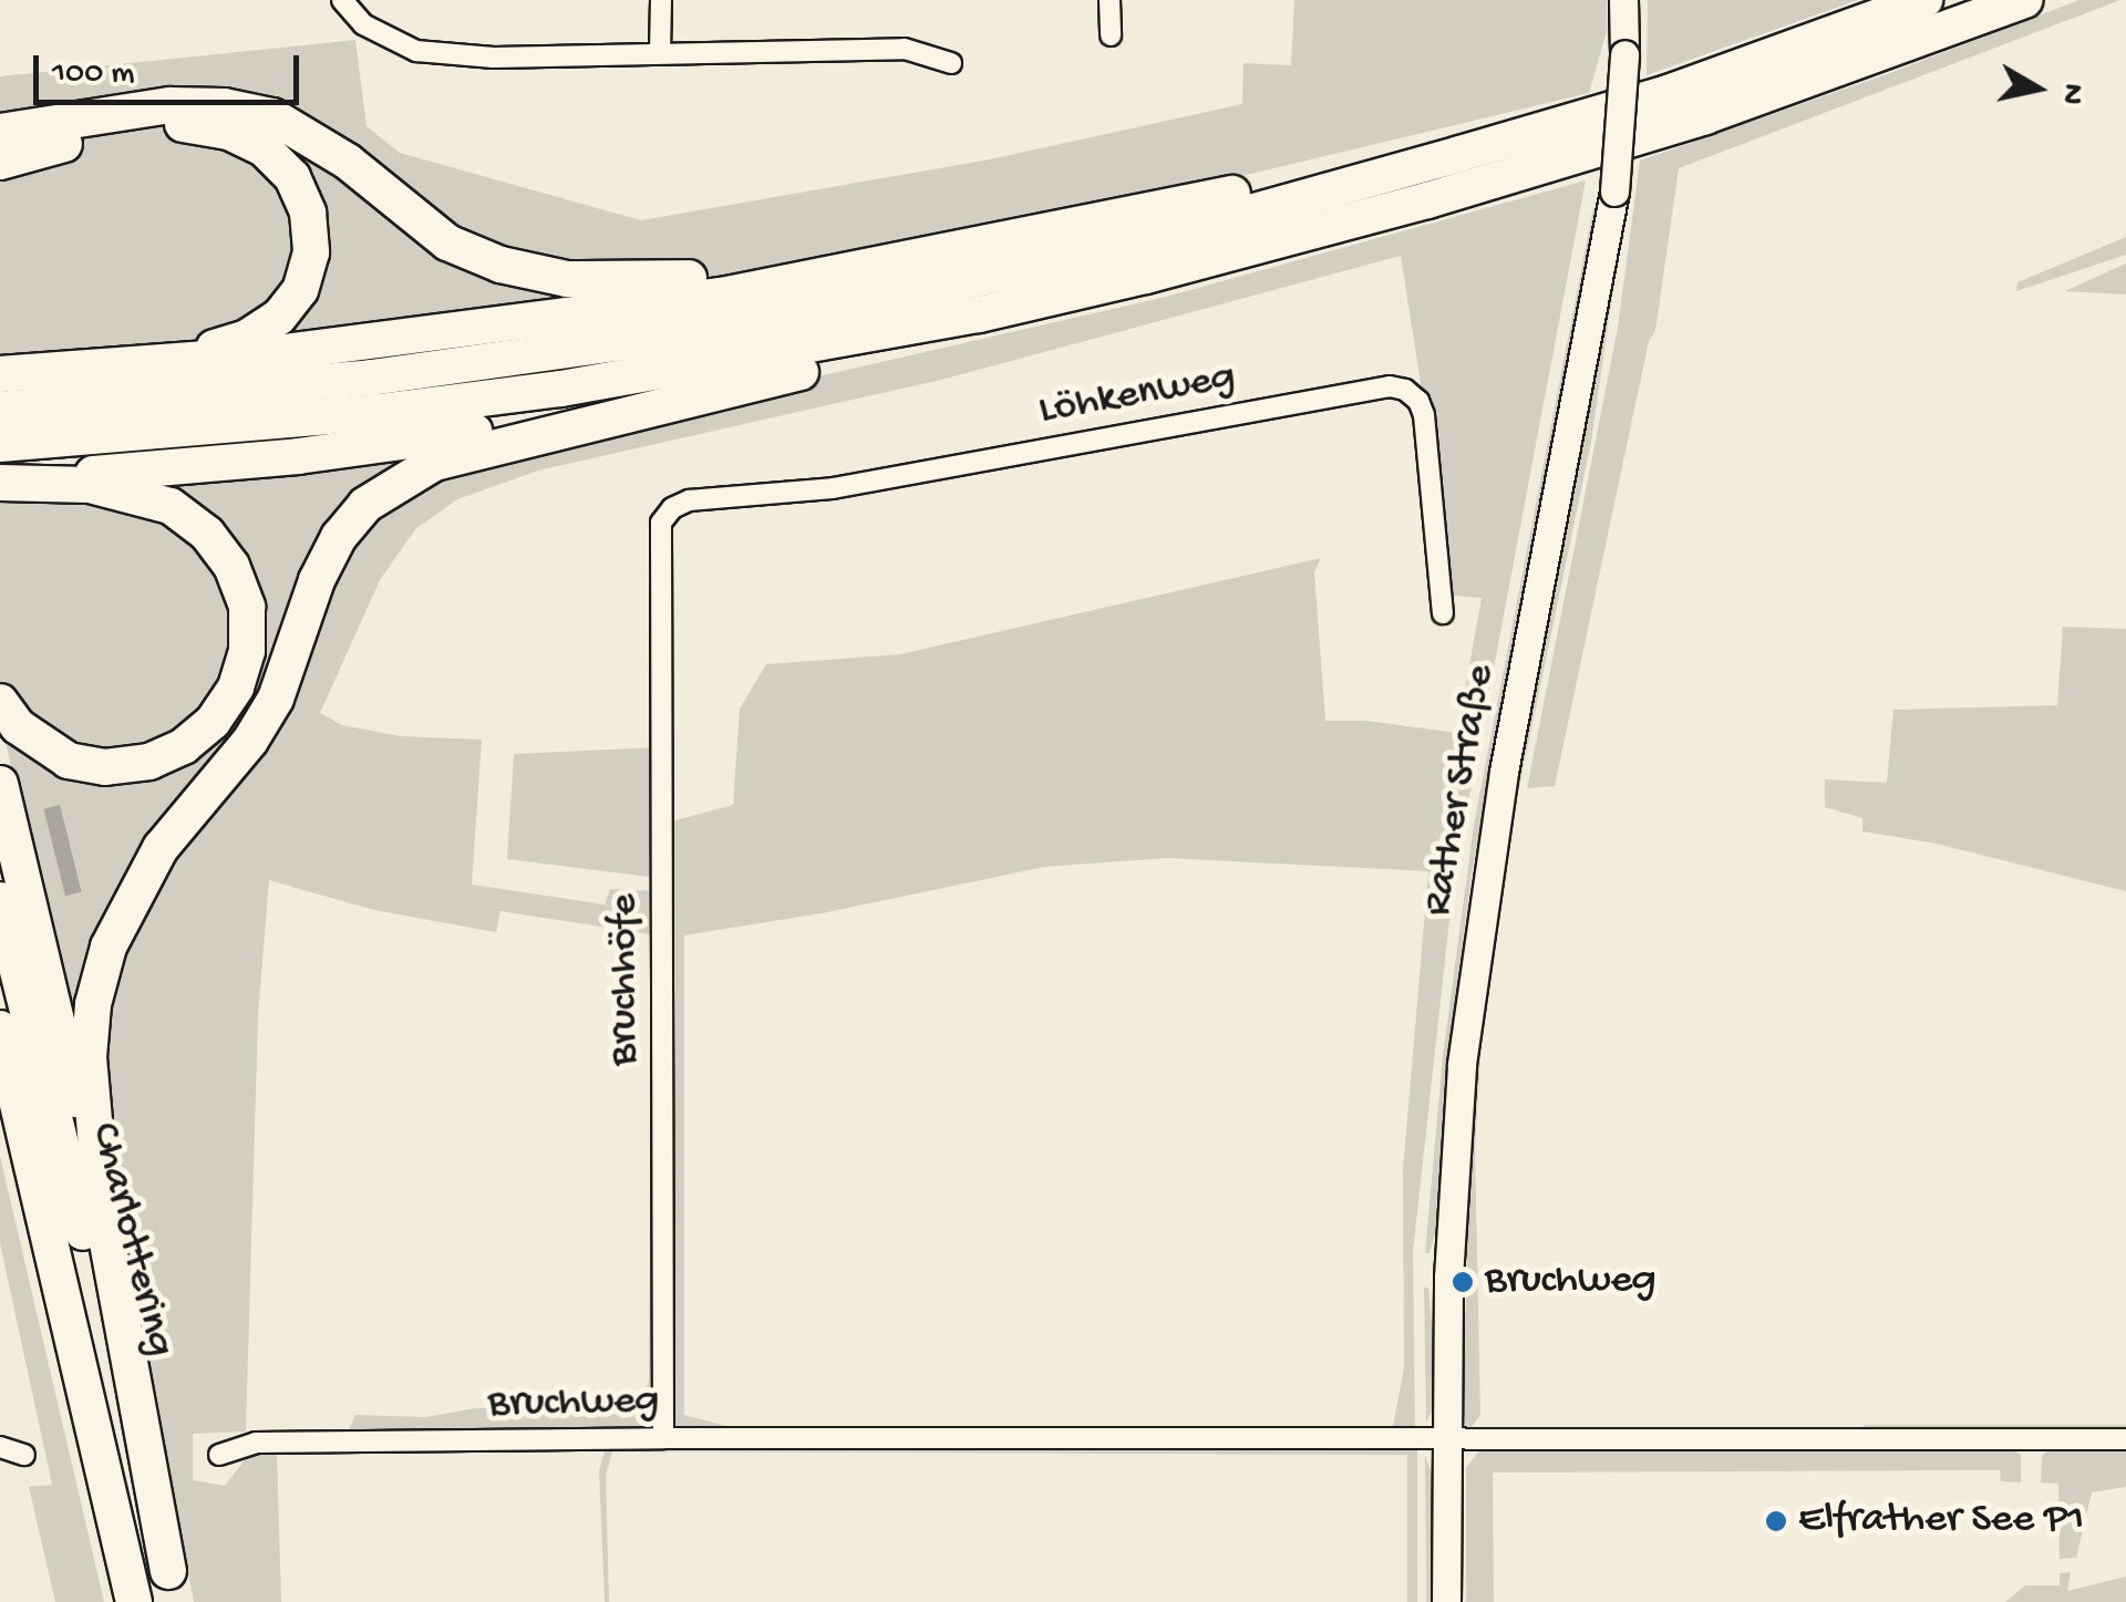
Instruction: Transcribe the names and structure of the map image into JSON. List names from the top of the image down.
{
  "streets": {
    "highway": ["Charlottering"],
    "main road": ["Rather Straße"],
    "street": ["Löhkenweg", "Bruchhöfe", "Bruchweg"]
  },
  "crossings": [
    ["Löhkenweg", "Bruchhöfe"],
    ["Rather Straße", "Bruchweg"],
    ["Bruchhöfe", "Bruchweg"]
  ],
  "places": ["Bruchweg", "Elfrather See P1"],
  "scale_bar": "100 m",
  "north": "right"
}
